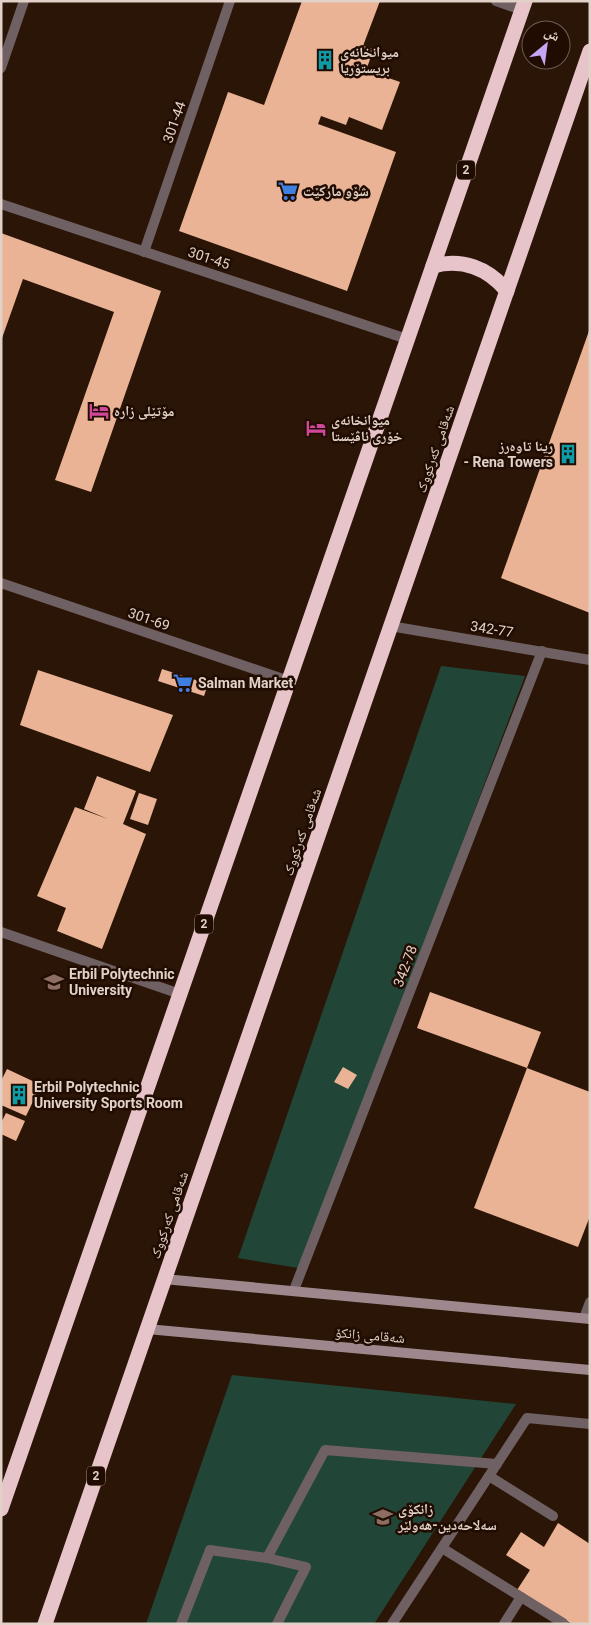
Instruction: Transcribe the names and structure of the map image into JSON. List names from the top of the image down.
{
  "streets": {
    "highway": ["2", "شەقامی کەرکووک"],
    "main road": ["شەقامی زانکۆ"],
    "street": [
      "301-44",
      "301-45",
      "301-69",
      "342-77",
      "342-78"
    ]
  },
  "crossings": [
    ["301-44", "301-45"],
    ["2", "301-45"],
    ["2", "301-69"],
    ["شەقامی کەرکووک", "342-77"],
    ["شەقامی کەرکووک", "شەقامی زانکۆ"],
    ["342-77", "342-78"]
  ],
  "places": {
    "building": ["میوانخانەی بریستۆریا", "رينا تاوەرز - Rena Towers", "Erbil Polytechnic University Sports Room"],
    "supermarket": ["شۆو مارکێت", "Salman Market"],
    "hotel": ["مۆتێلی زارە", "میوانخانەی خۆری ئاڤێستا"],
    "school or university": ["Erbil Polytechnic University", "زانکۆی سەلاحەدین-هەولێر"]
  },
  "north": "top right"
}
